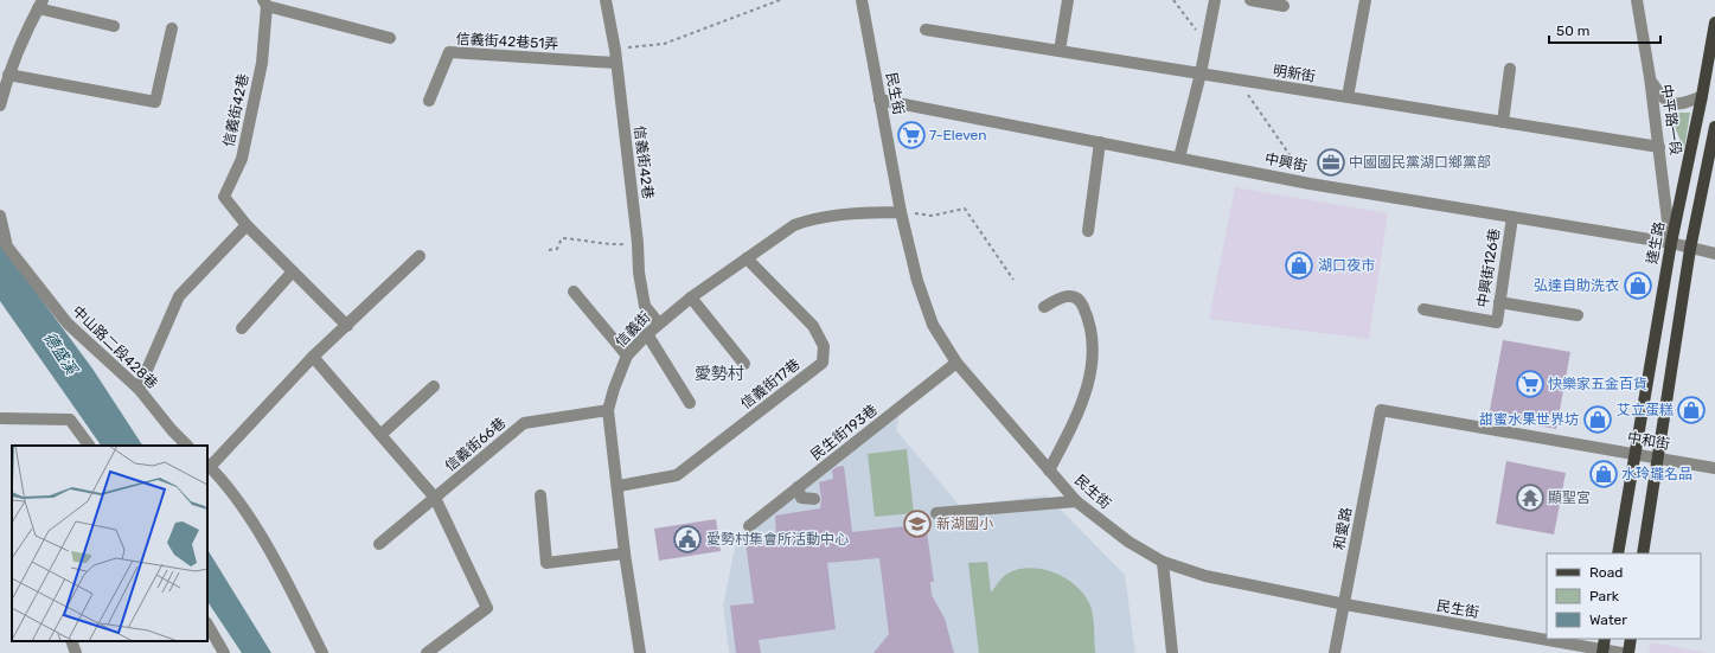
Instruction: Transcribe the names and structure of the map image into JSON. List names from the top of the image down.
{
  "streets": {
    "main road": ["達生路"],
    "street": [
      "信義街42巷51弄",
      "明新街",
      "民生街",
      "信義街42巷",
      "中平路一段",
      "中興街",
      "中興街126巷",
      "信義街",
      "中山路二段428巷",
      "信義街17巷",
      "民生街193巷",
      "中和街",
      "信義街66巷",
      "和愛路"
    ]
  },
  "crossings": [
    ["信義街42巷51弄", "信義街42巷"],
    ["明新街", "中平路一段"],
    ["民生街", "中興街"],
    ["民生街", "信義街"],
    ["民生街", "民生街193巷"],
    ["民生街", "和愛路"],
    ["信義街42巷", "信義街"],
    ["中平路一段", "中興街"],
    ["中平路一段", "達生路"],
    ["中興街", "達生路"],
    ["中興街", "中興街126巷"],
    ["達生路", "中和街"],
    ["信義街", "信義街17巷"],
    ["信義街", "信義街66巷"],
    ["中和街", "和愛路"]
  ],
  "districts": ["愛勢村"],
  "water": ["德盛溪"],
  "places": {
    "supermarket": ["7-Eleven", "快樂家五金百貨"],
    "office": ["中國國民黨湖口鄉黨部"],
    "shop": [
      "湖口夜市",
      "弘達自助洗衣",
      "艾立蛋糕",
      "甜蜜水果世界坊",
      "水玲瓏名品"
    ],
    "temple": ["顯聖宮"],
    "school or university": ["新湖國小"],
    "public building": ["愛勢村集會所活動中心"]
  },
  "legend": ["Road", "Park", "Water"],
  "scale_bar": "50 m"
}
